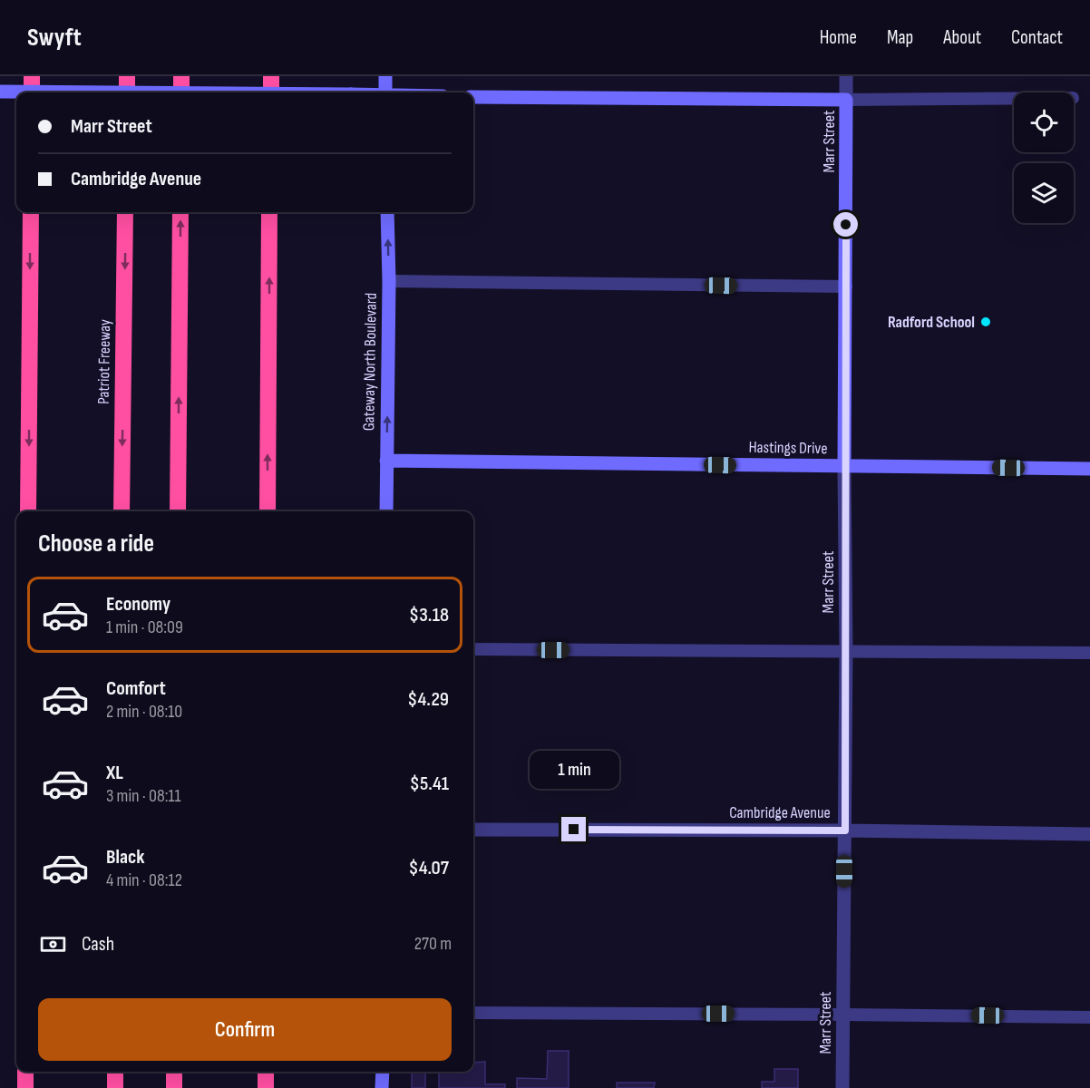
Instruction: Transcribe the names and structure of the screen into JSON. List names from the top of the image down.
{
  "streets": {
    "highway": ["Patriot Freeway"],
    "street": [
      "Marr Street",
      "Gateway North Boulevard",
      "Hastings Drive",
      "Cambridge Avenue"
    ]
  },
  "crossings": [
    ["Marr Street", "Hastings Drive"],
    ["Marr Street", "Cambridge Avenue"],
    ["Gateway North Boulevard", "Hastings Drive"]
  ],
  "one_way": ["Gateway North Boulevard"],
  "places": ["Radford School"],
  "page": {
    "header": "Swyft",
    "nav": [
      "Home",
      "Map",
      "About",
      "Contact"
    ],
    "banner": ["Marr Street", "Cambridge Avenue"],
    "heading": "Choose a ride",
    "list": [
      {
        "name": "Economy",
        "note": "1 min · 08:09",
        "value": "$3.18"
      },
      {
        "name": "Comfort",
        "note": "2 min · 08:10",
        "value": "$4.29"
      },
      {
        "name": "XL",
        "note": "3 min · 08:11",
        "value": "$5.41"
      },
      {
        "name": "Black",
        "note": "4 min · 08:12",
        "value": "$4.07"
      }
    ],
    "bubble": "1 min",
    "pay": ["Cash", "270 m"],
    "buttons": "Confirm"
  }
}
